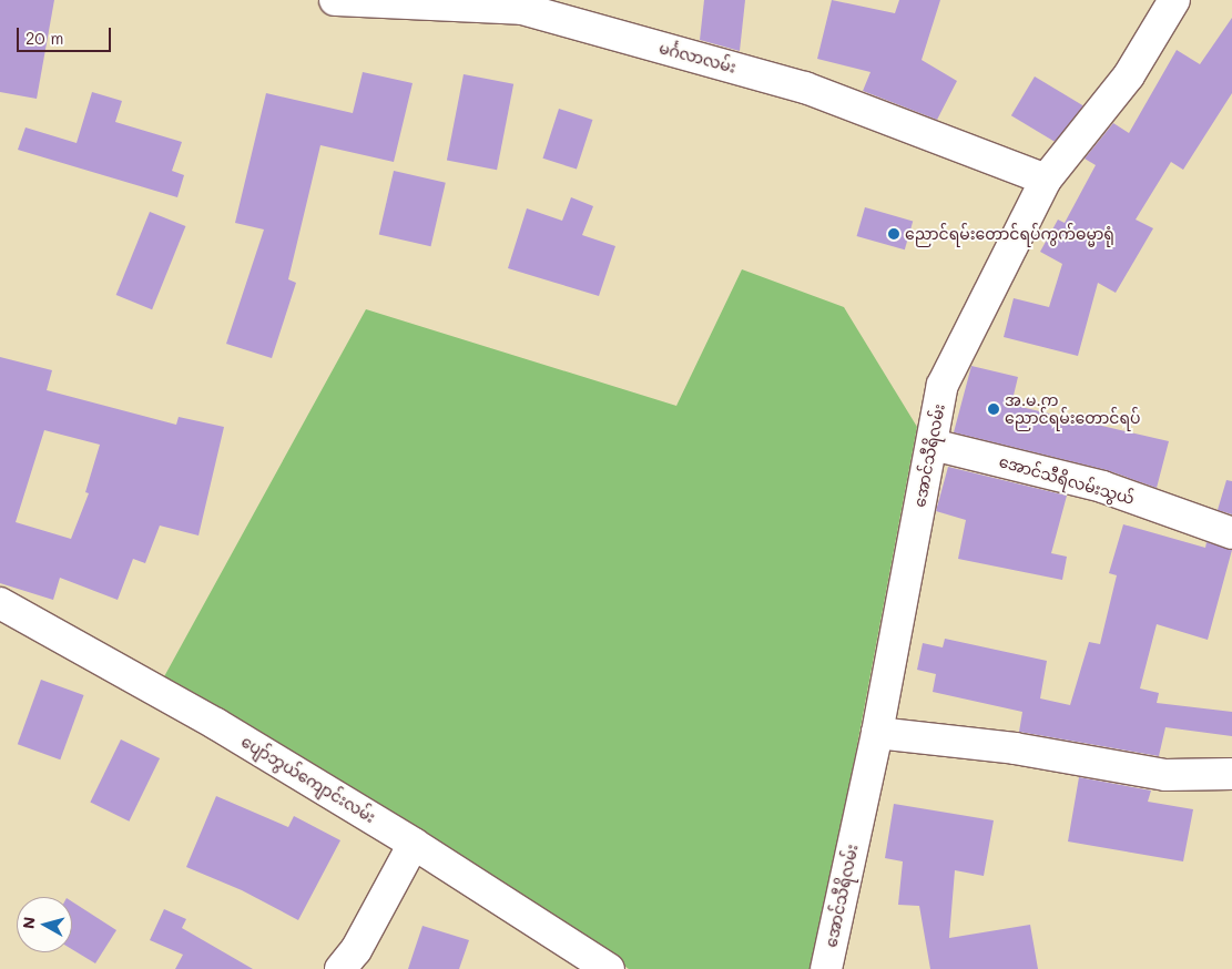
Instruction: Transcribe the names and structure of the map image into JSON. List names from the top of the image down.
{
  "streets": {
    "street": [
      "မင်္ဂလာလမ်း",
      "အောင်သီရိလမ်း",
      "အောင်သီရိလမ်းသွယ်",
      "ပျော်ဘွယ်ကျောင်းလမ်း"
    ]
  },
  "crossings": [
    ["မင်္ဂလာလမ်း", "အောင်သီရိလမ်း"],
    ["အောင်သီရိလမ်း", "အောင်သီရိလမ်းသွယ်"]
  ],
  "places": ["ညောင်ရမ်းတောင်ရပ်ကွက်ဓမ္မာရုံ", "အ.မ.က ညောင်ရမ်းတောင်ရပ်"],
  "scale_bar": "20 m",
  "north": "left"
}
